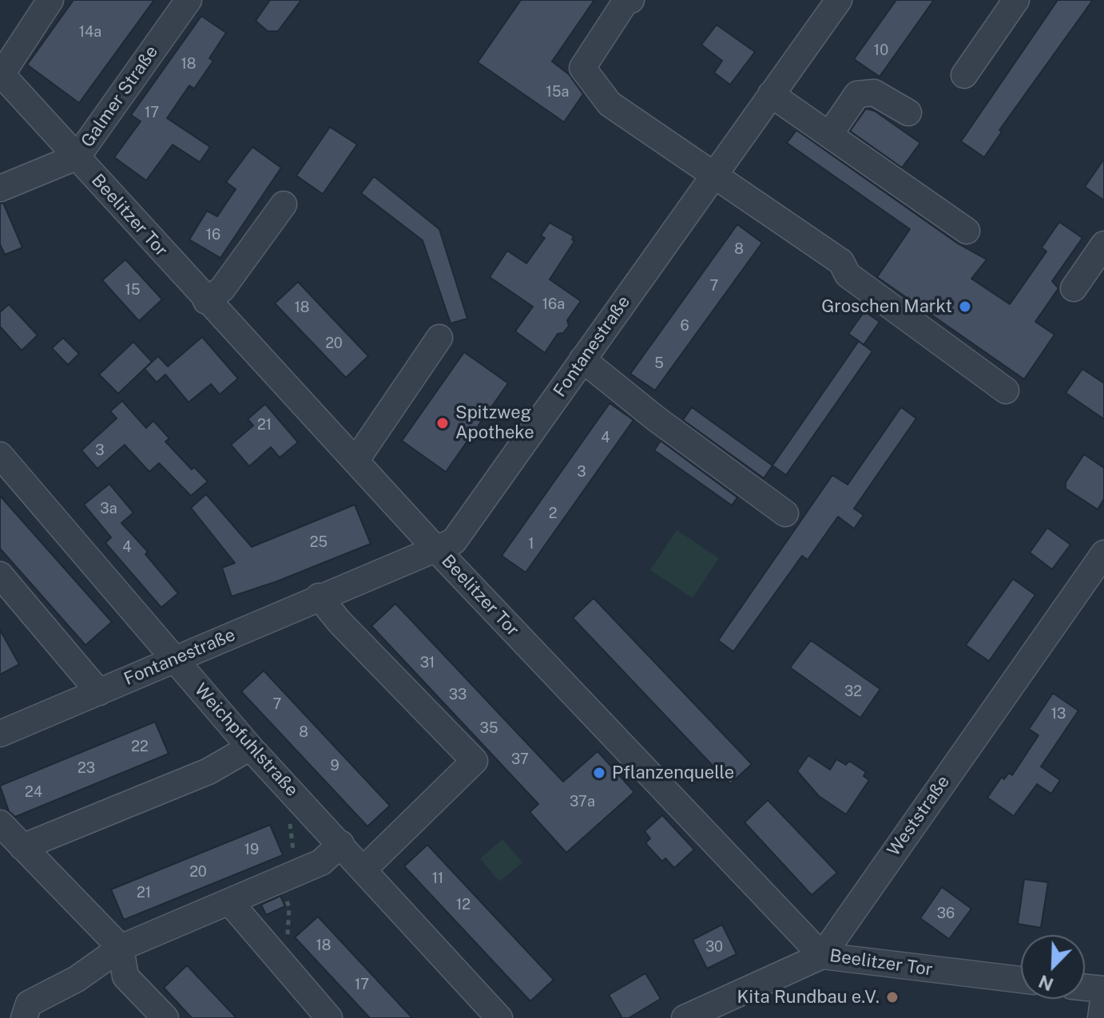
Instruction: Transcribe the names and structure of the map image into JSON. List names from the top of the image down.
{
  "streets": {
    "street": [
      "Galmer Straße",
      "Beelitzer Tor",
      "Fontanestraße",
      "Weichpfuhlstraße",
      "Weststraße"
    ]
  },
  "crossings": [
    ["Galmer Straße", "Beelitzer Tor"],
    ["Beelitzer Tor", "Fontanestraße"],
    ["Beelitzer Tor", "Weststraße"],
    ["Fontanestraße", "Weichpfuhlstraße"]
  ],
  "places": [
    "Groschen Markt",
    "Spitzweg Apotheke",
    "Pflanzenquelle",
    "Kita Rundbau e.V."
  ],
  "house_numbers": [
    "14a",
    "10",
    "18",
    "15a",
    "17",
    "16",
    "8",
    "7",
    "15",
    "16a",
    "18",
    "6",
    "20",
    "5",
    "21",
    "4",
    "3",
    "3",
    "3a",
    "2",
    "25",
    "1",
    "4",
    "31",
    "32",
    "33",
    "7",
    "13",
    "35",
    "8",
    "22",
    "37",
    "9",
    "23",
    "24",
    "37a",
    "19",
    "20",
    "11",
    "21",
    "12",
    "36",
    "18",
    "30",
    "17"
  ],
  "north": "bottom left"
}
